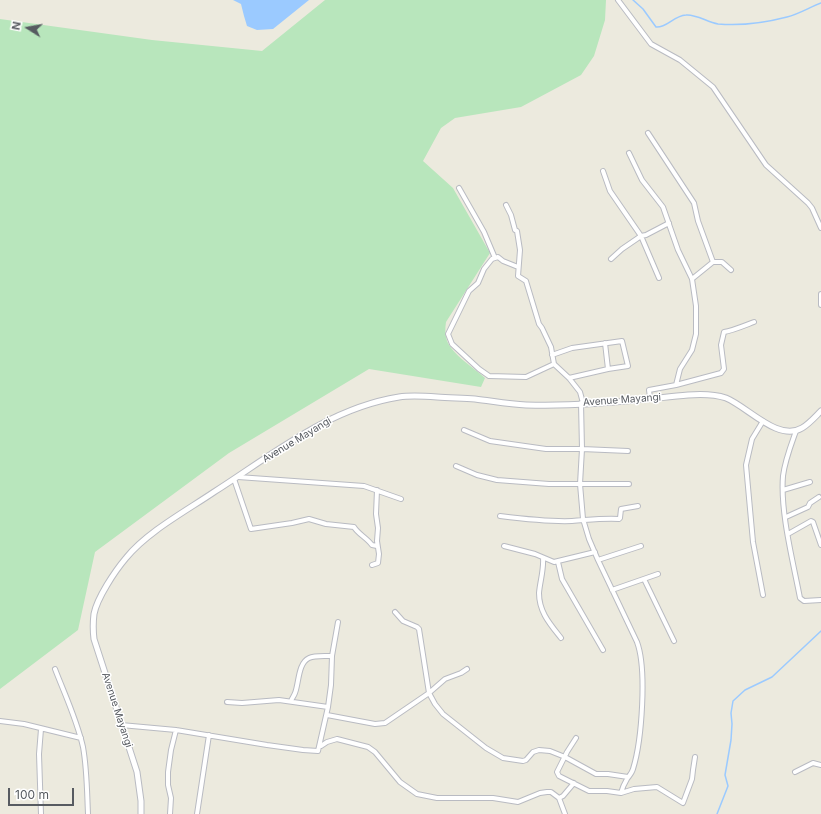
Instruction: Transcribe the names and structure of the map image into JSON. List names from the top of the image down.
{
  "streets": {
    "street": ["Avenue Mayangi"]
  },
  "scale_bar": "100 m",
  "north": "left"
}
